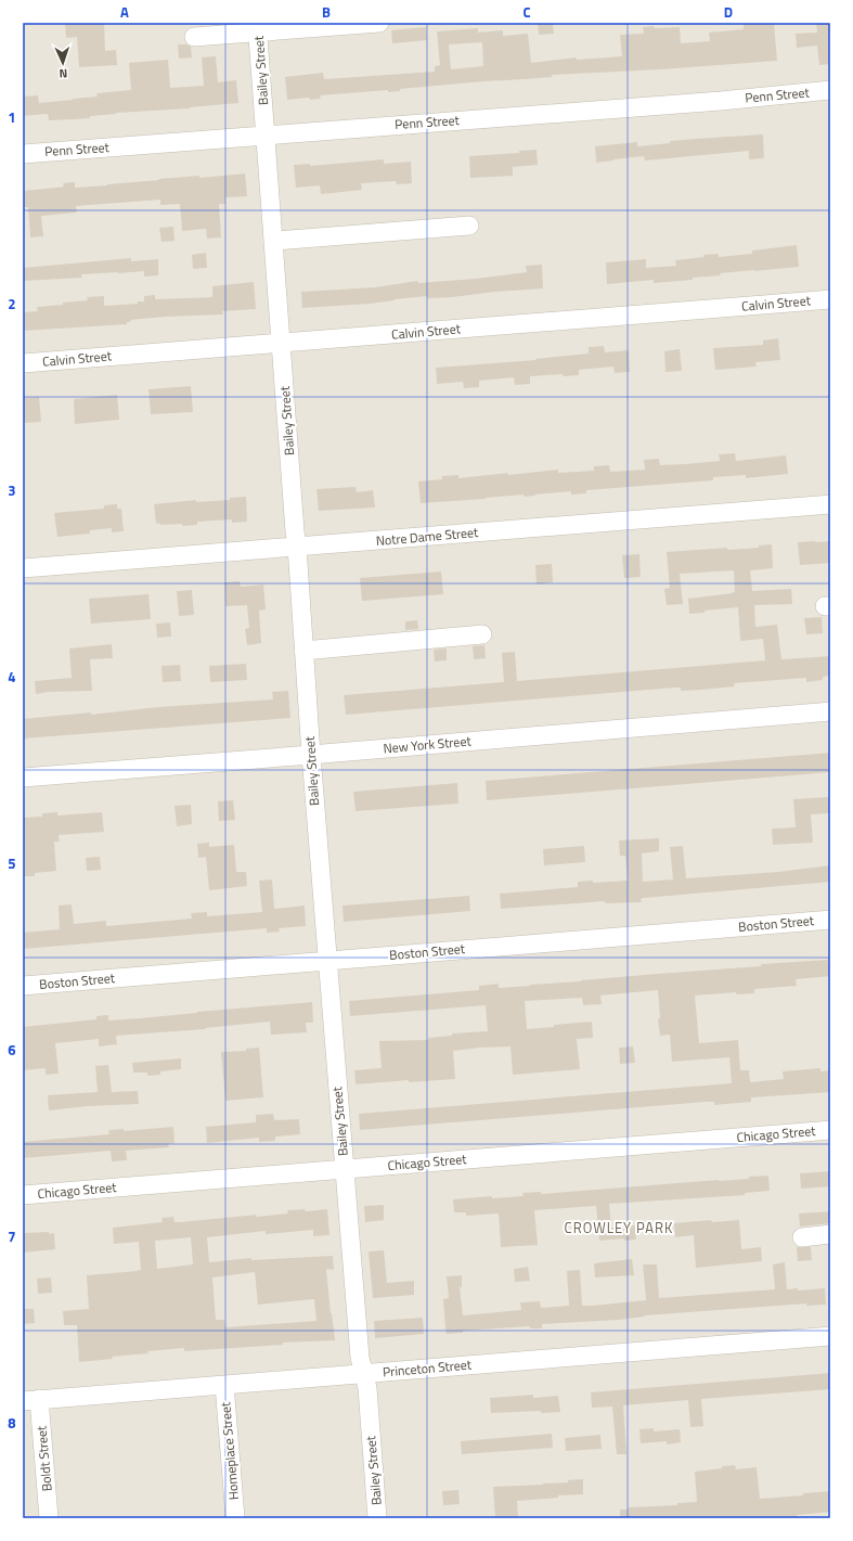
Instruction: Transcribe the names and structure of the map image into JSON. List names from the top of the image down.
{
  "streets": {
    "street": [
      "Bailey Street",
      "Penn Street",
      "Calvin Street",
      "Notre Dame Street",
      "New York Street",
      "Boston Street",
      "Chicago Street",
      "Princeton Street",
      "Homeplace Street",
      "Boldt Street"
    ]
  },
  "crossings": [
    ["Bailey Street", "Penn Street"],
    ["Bailey Street", "Calvin Street"],
    ["Bailey Street", "Notre Dame Street"],
    ["Bailey Street", "New York Street"],
    ["Bailey Street", "Boston Street"],
    ["Bailey Street", "Chicago Street"],
    ["Bailey Street", "Princeton Street"],
    ["Princeton Street", "Homeplace Street"],
    ["Princeton Street", "Boldt Street"]
  ],
  "districts": ["CROWLEY PARK"],
  "north": "bottom",
  "grid": {
    "columns": [
      "A",
      "B",
      "C",
      "D"
    ],
    "rows": [
      "1",
      "2",
      "3",
      "4",
      "5",
      "6",
      "7",
      "8"
    ]
  }
}
